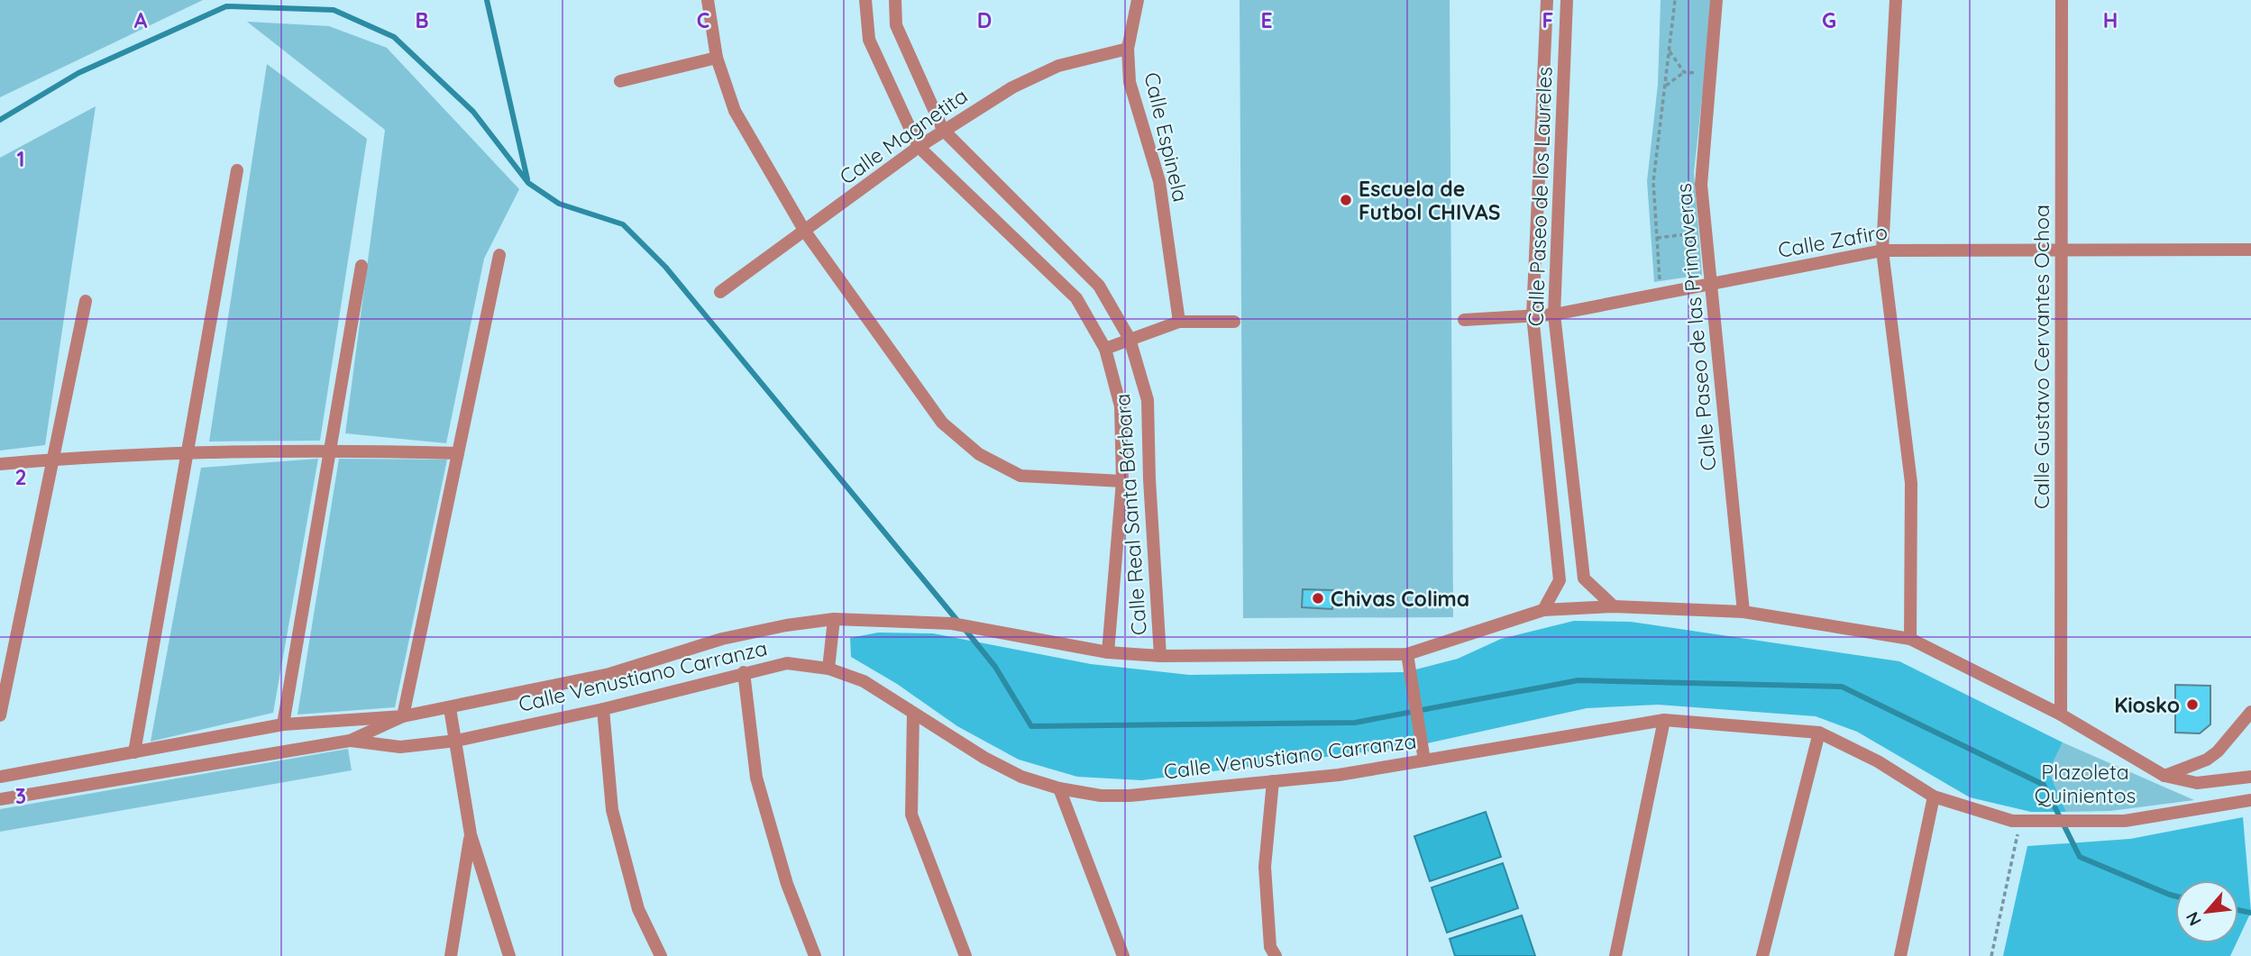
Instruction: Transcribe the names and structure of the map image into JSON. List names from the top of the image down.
{
  "streets": {
    "street": [
      "Calle Magnetita",
      "Calle Espinela",
      "Calle Paseo de los Laureles",
      "Calle Zafiro",
      "Calle Paseo de las Primaveras",
      "Calle Gustavo Cervantes Ochoa",
      "Calle Real Santa Bárbara",
      "Calle Venustiano Carranza"
    ]
  },
  "crossings": [
    ["Calle Magnetita", "Calle Espinela"],
    ["Calle Magnetita", "Calle Real Santa Bárbara"],
    ["Calle Paseo de los Laureles", "Calle Zafiro"],
    ["Calle Paseo de los Laureles", "Calle Venustiano Carranza"],
    ["Calle Zafiro", "Calle Paseo de las Primaveras"],
    ["Calle Zafiro", "Calle Gustavo Cervantes Ochoa"],
    ["Calle Paseo de las Primaveras", "Calle Venustiano Carranza"],
    ["Calle Gustavo Cervantes Ochoa", "Calle Venustiano Carranza"],
    ["Calle Real Santa Bárbara", "Calle Venustiano Carranza"]
  ],
  "parks": ["Plazoleta Quinientos"],
  "places": ["Escuela de Futbol CHIVAS", "Chivas Colima", "Kiosko"],
  "north": "bottom left",
  "grid": {
    "columns": [
      "A",
      "B",
      "C",
      "D",
      "E",
      "F",
      "G",
      "H"
    ],
    "rows": ["1", "2", "3"]
  }
}
